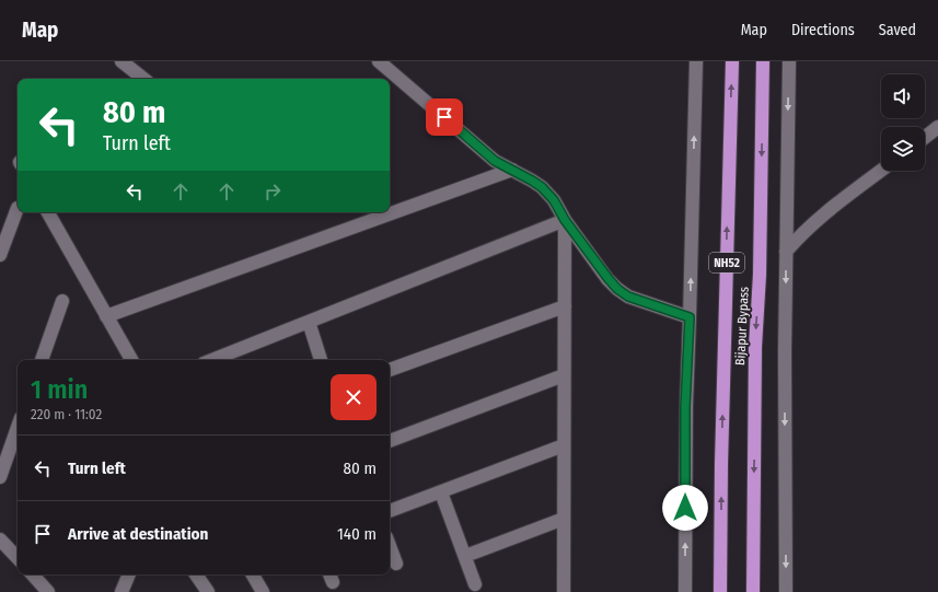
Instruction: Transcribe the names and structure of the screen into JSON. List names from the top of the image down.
{
  "streets": {
    "highway": ["NH52", "Bijapur Bypass"]
  },
  "page": {
    "header": "Map",
    "nav": ["Map", "Directions", "Saved"],
    "turn": ["80 m", "Turn left"],
    "heading": ["1 min", "220 m · 11:02"],
    "list": [
      {
        "name": "Turn left",
        "value": "80 m"
      },
      {
        "name": "Arrive at destination",
        "value": "140 m"
      }
    ]
  }
}
